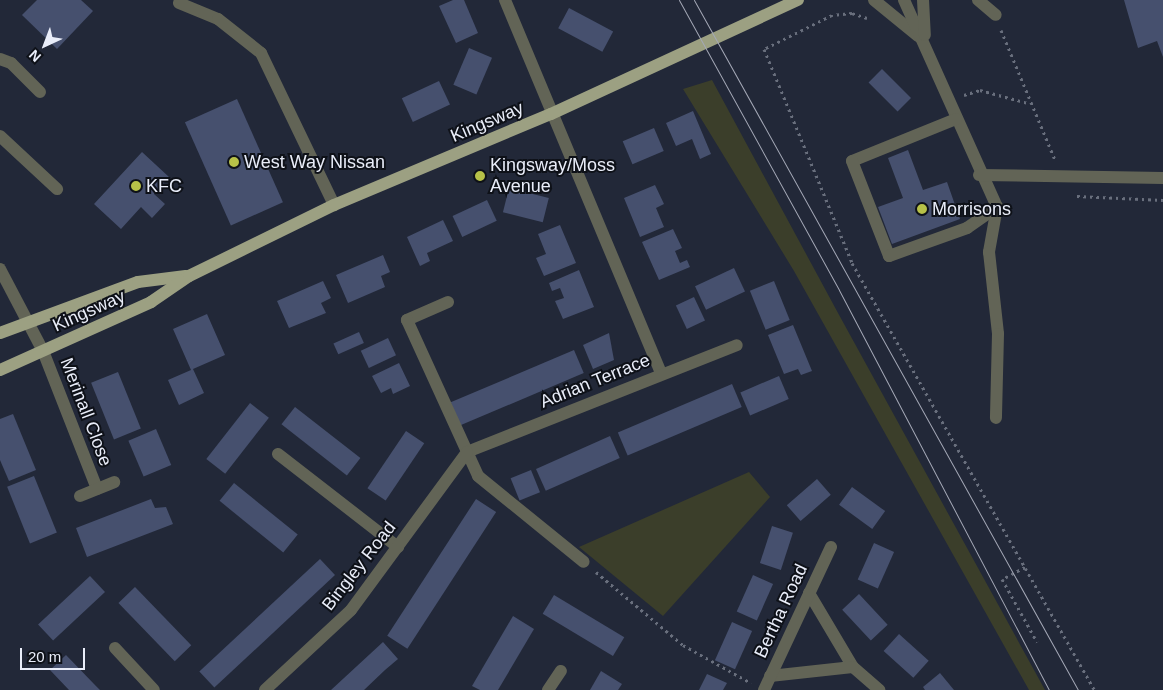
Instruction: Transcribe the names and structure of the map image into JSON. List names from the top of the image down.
{
  "streets": {
    "main road": ["Kingsway"],
    "street": [
      "Adrian Terrace",
      "Merinall Close",
      "Bingley Road",
      "Bertha Road"
    ]
  },
  "crossings": [
    ["Kingsway", "Merinall Close"],
    ["Adrian Terrace", "Bingley Road"]
  ],
  "places": [
    "West Way Nissan",
    "Kingsway/Moss Avenue",
    "KFC",
    "Morrisons"
  ],
  "scale_bar": "20 m",
  "north": "bottom left"
}
